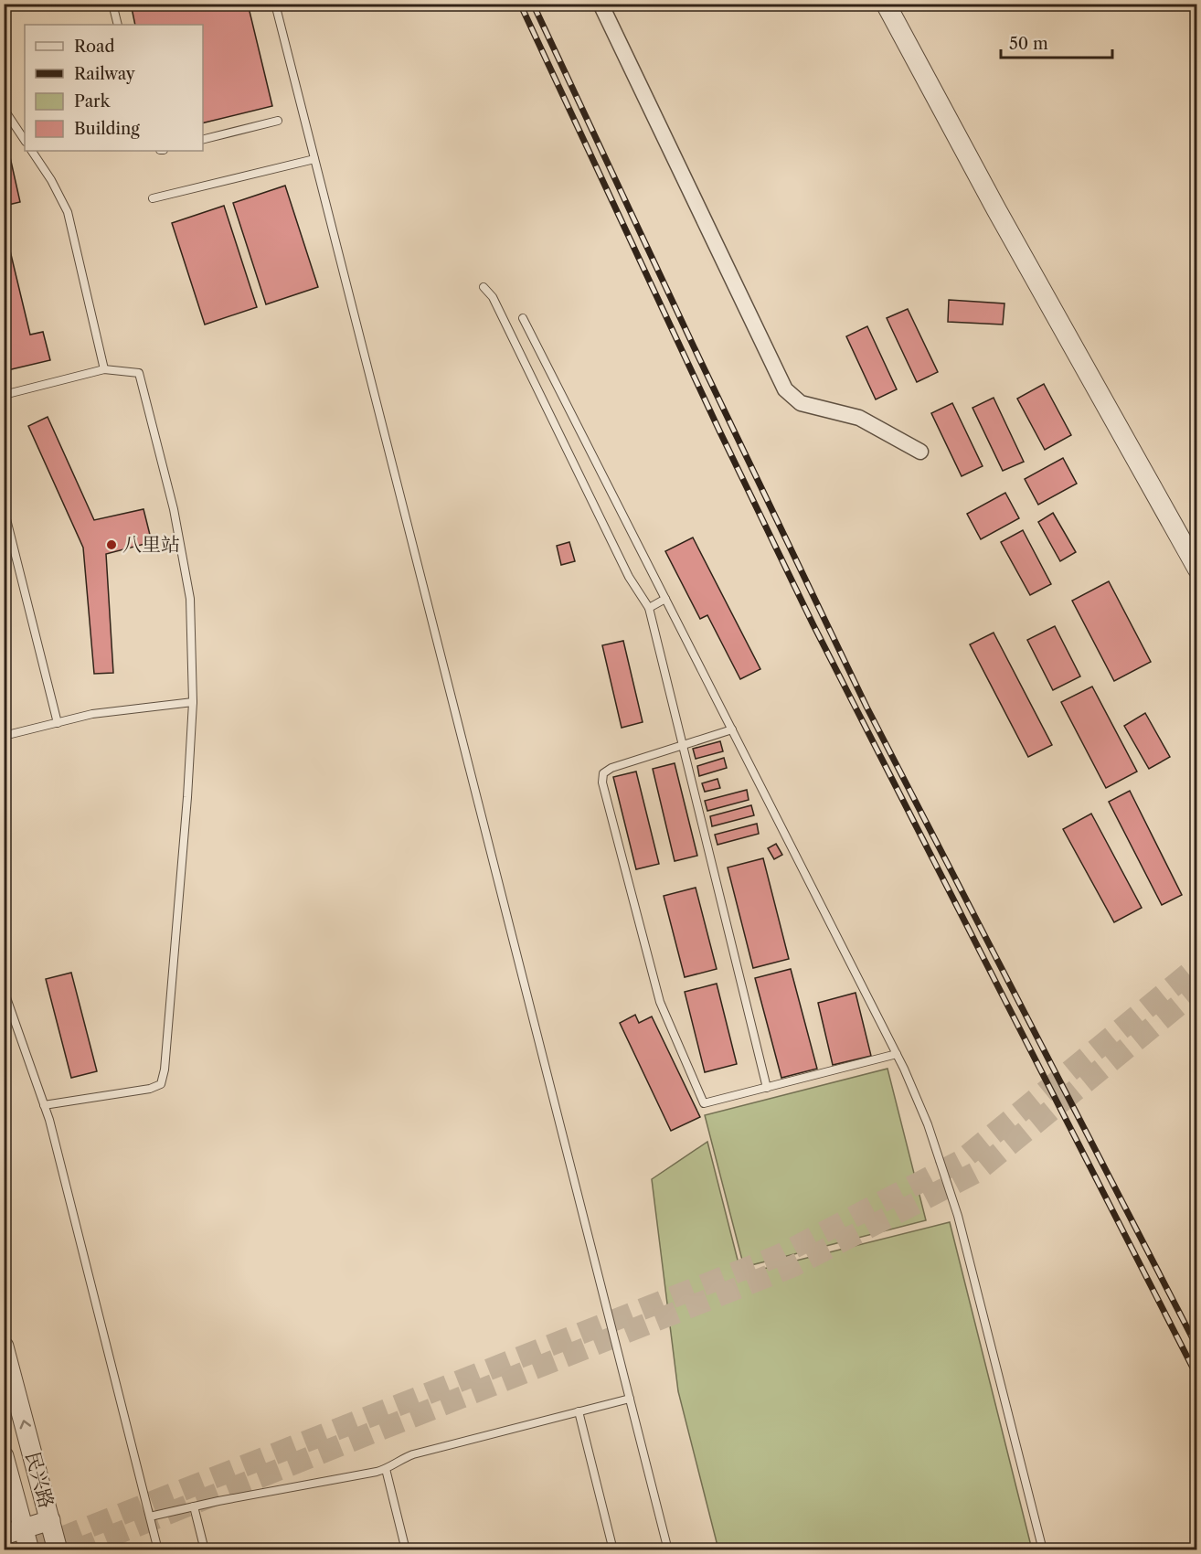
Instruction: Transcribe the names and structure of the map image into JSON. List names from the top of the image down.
{
  "streets": {
    "street": ["民兴路"]
  },
  "places": ["八里站"],
  "legend": [
    "Road",
    "Railway",
    "Park",
    "Building"
  ],
  "scale_bar": "50 m"
}
